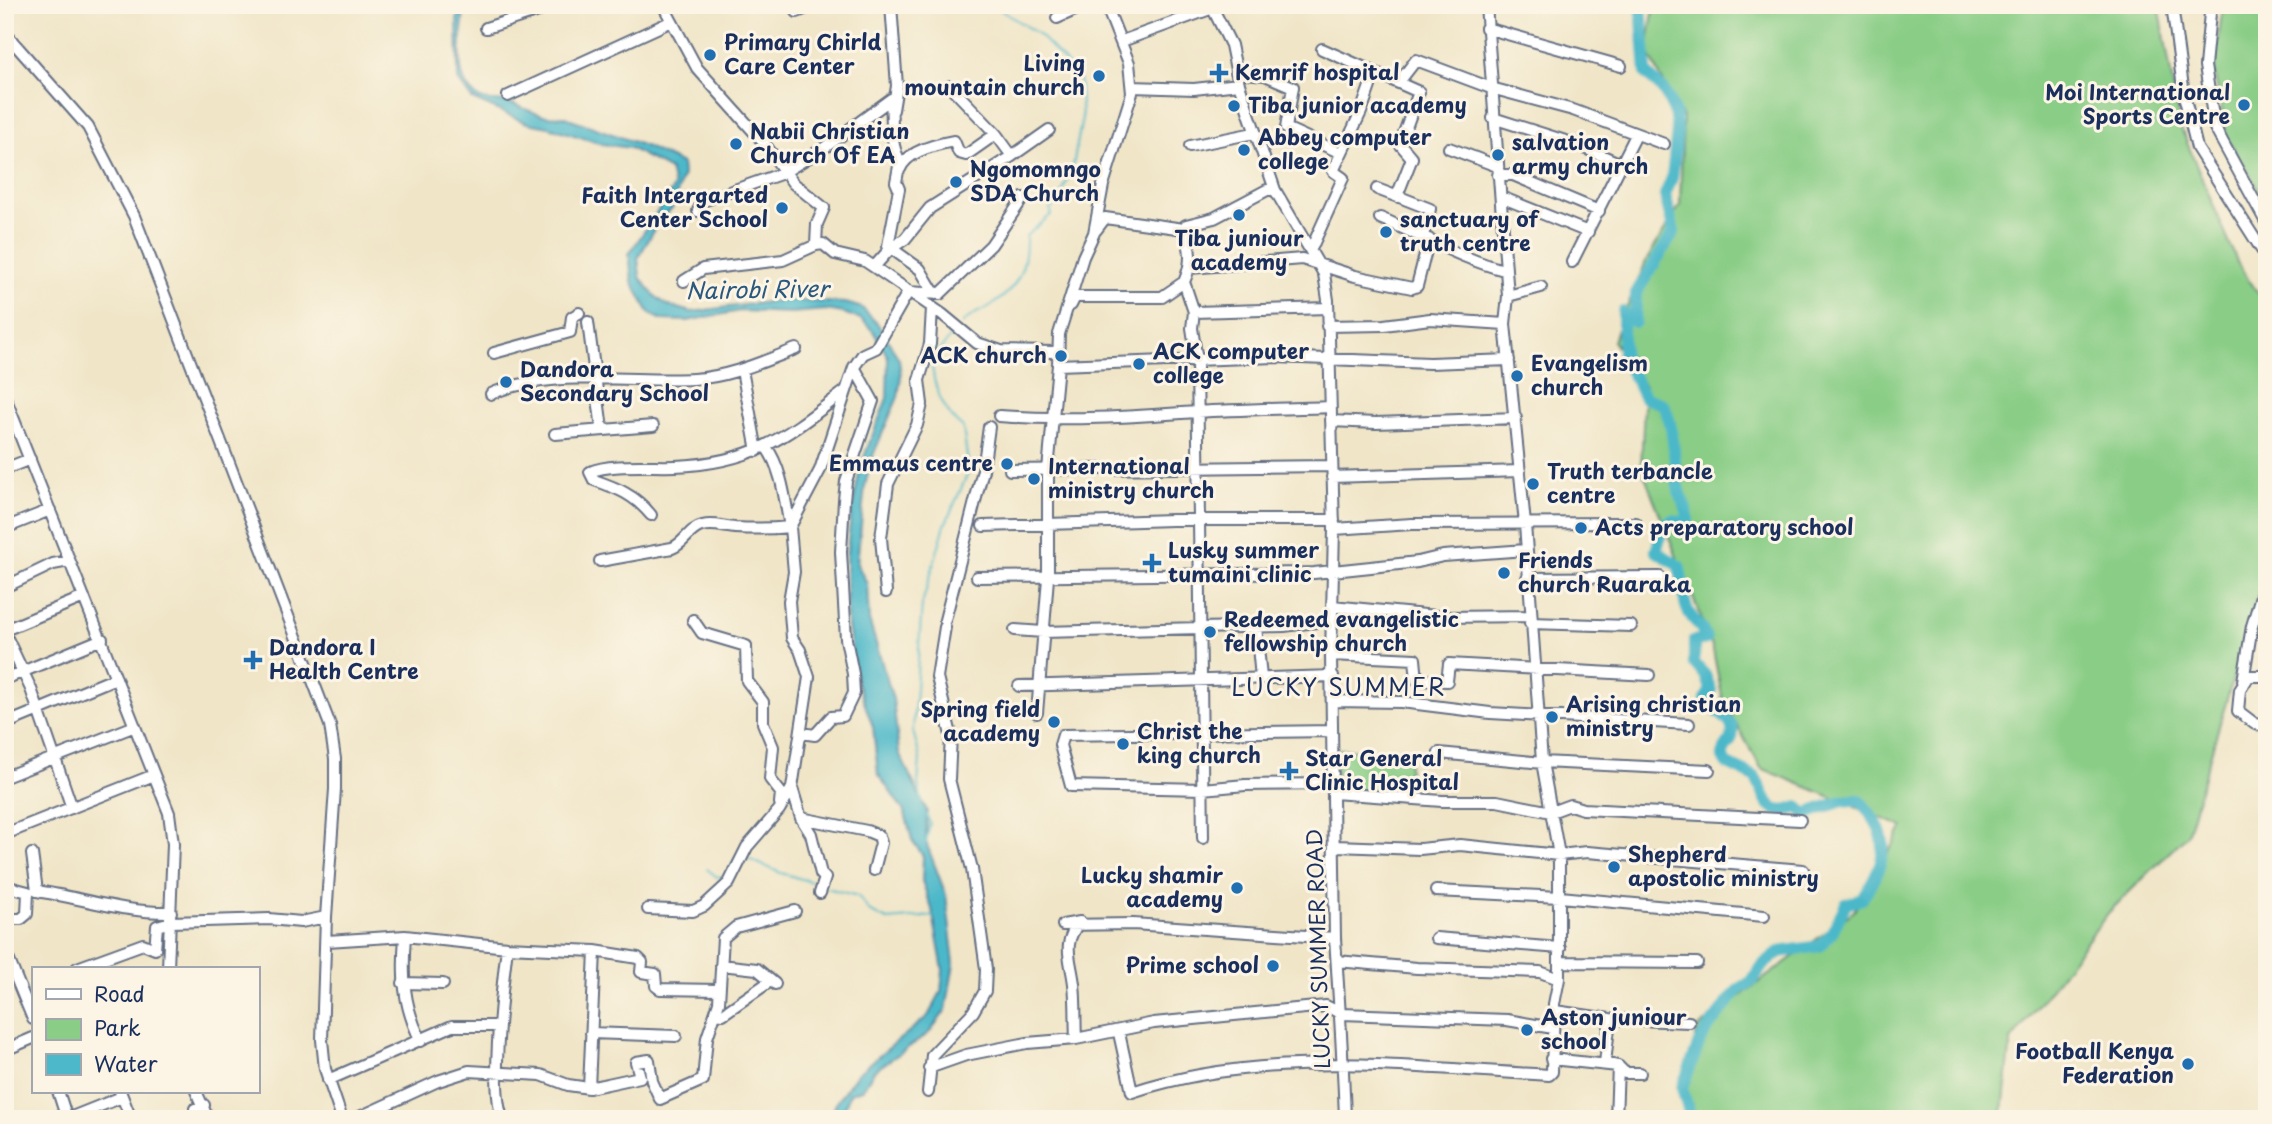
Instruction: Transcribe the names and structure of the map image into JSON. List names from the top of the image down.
{
  "streets": {
    "street": ["LUCKY SUMMER ROAD"]
  },
  "districts": ["LUCKY SUMMER"],
  "water": ["Nairobi River"],
  "places": {
    "other": [
      "Primary Chirld Care Center",
      "Living mountain church",
      "Moi International Sports Centre",
      "Tiba junior academy",
      "Nabii Christian Church Of EA",
      "Abbey computer college",
      "salvation army church",
      "Ngomomngo SDA Church",
      "Faith Intergarted Center School",
      "Tiba juniour academy",
      "sanctuary of truth centre",
      "ACK church",
      "ACK computer college",
      "Evangelism church",
      "Dandora Secondary School",
      "Emmaus centre",
      "International ministry church",
      "Truth terbancle centre",
      "Acts preparatory school",
      "Friends church Ruaraka",
      "Redeemed evangelistic fellowship church",
      "Arising christian ministry",
      "Spring field academy",
      "Christ the king church",
      "Shepherd apostolic ministry",
      "Lucky shamir academy",
      "Prime school",
      "Aston juniour school",
      "Football Kenya Federation"
    ],
    "health": [
      "Kemrif hospital",
      "Lusky summer tumaini clinic",
      "Dandora I Health Centre",
      "Star General Clinic Hospital"
    ]
  },
  "legend": ["Road", "Park", "Water"]
}
